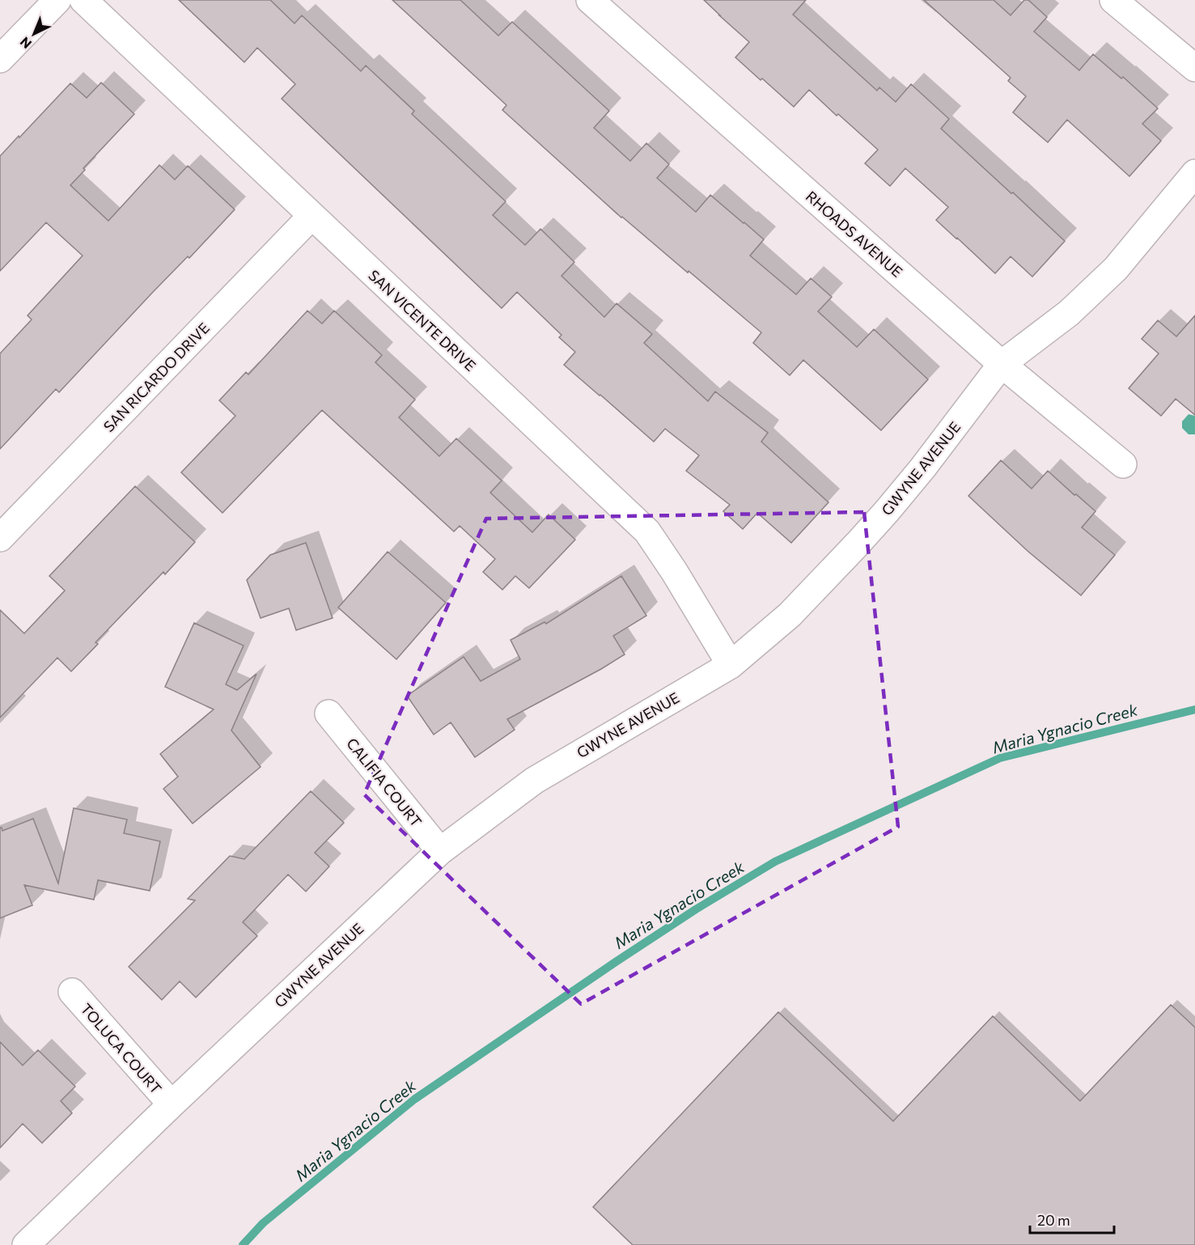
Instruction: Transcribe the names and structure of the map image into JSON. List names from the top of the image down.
{
  "streets": {
    "street": [
      "RHOADS AVENUE",
      "SAN VICENTE DRIVE",
      "SAN RICARDO DRIVE",
      "GWYNE AVENUE",
      "CALIFIA COURT",
      "TOLUCA COURT"
    ]
  },
  "crossings": [
    ["RHOADS AVENUE", "GWYNE AVENUE"],
    ["SAN VICENTE DRIVE", "SAN RICARDO DRIVE"],
    ["SAN VICENTE DRIVE", "GWYNE AVENUE"],
    ["GWYNE AVENUE", "CALIFIA COURT"],
    ["GWYNE AVENUE", "TOLUCA COURT"]
  ],
  "water": ["Maria Ygnacio Creek"],
  "scale_bar": "20 m",
  "north": "bottom left"
}
